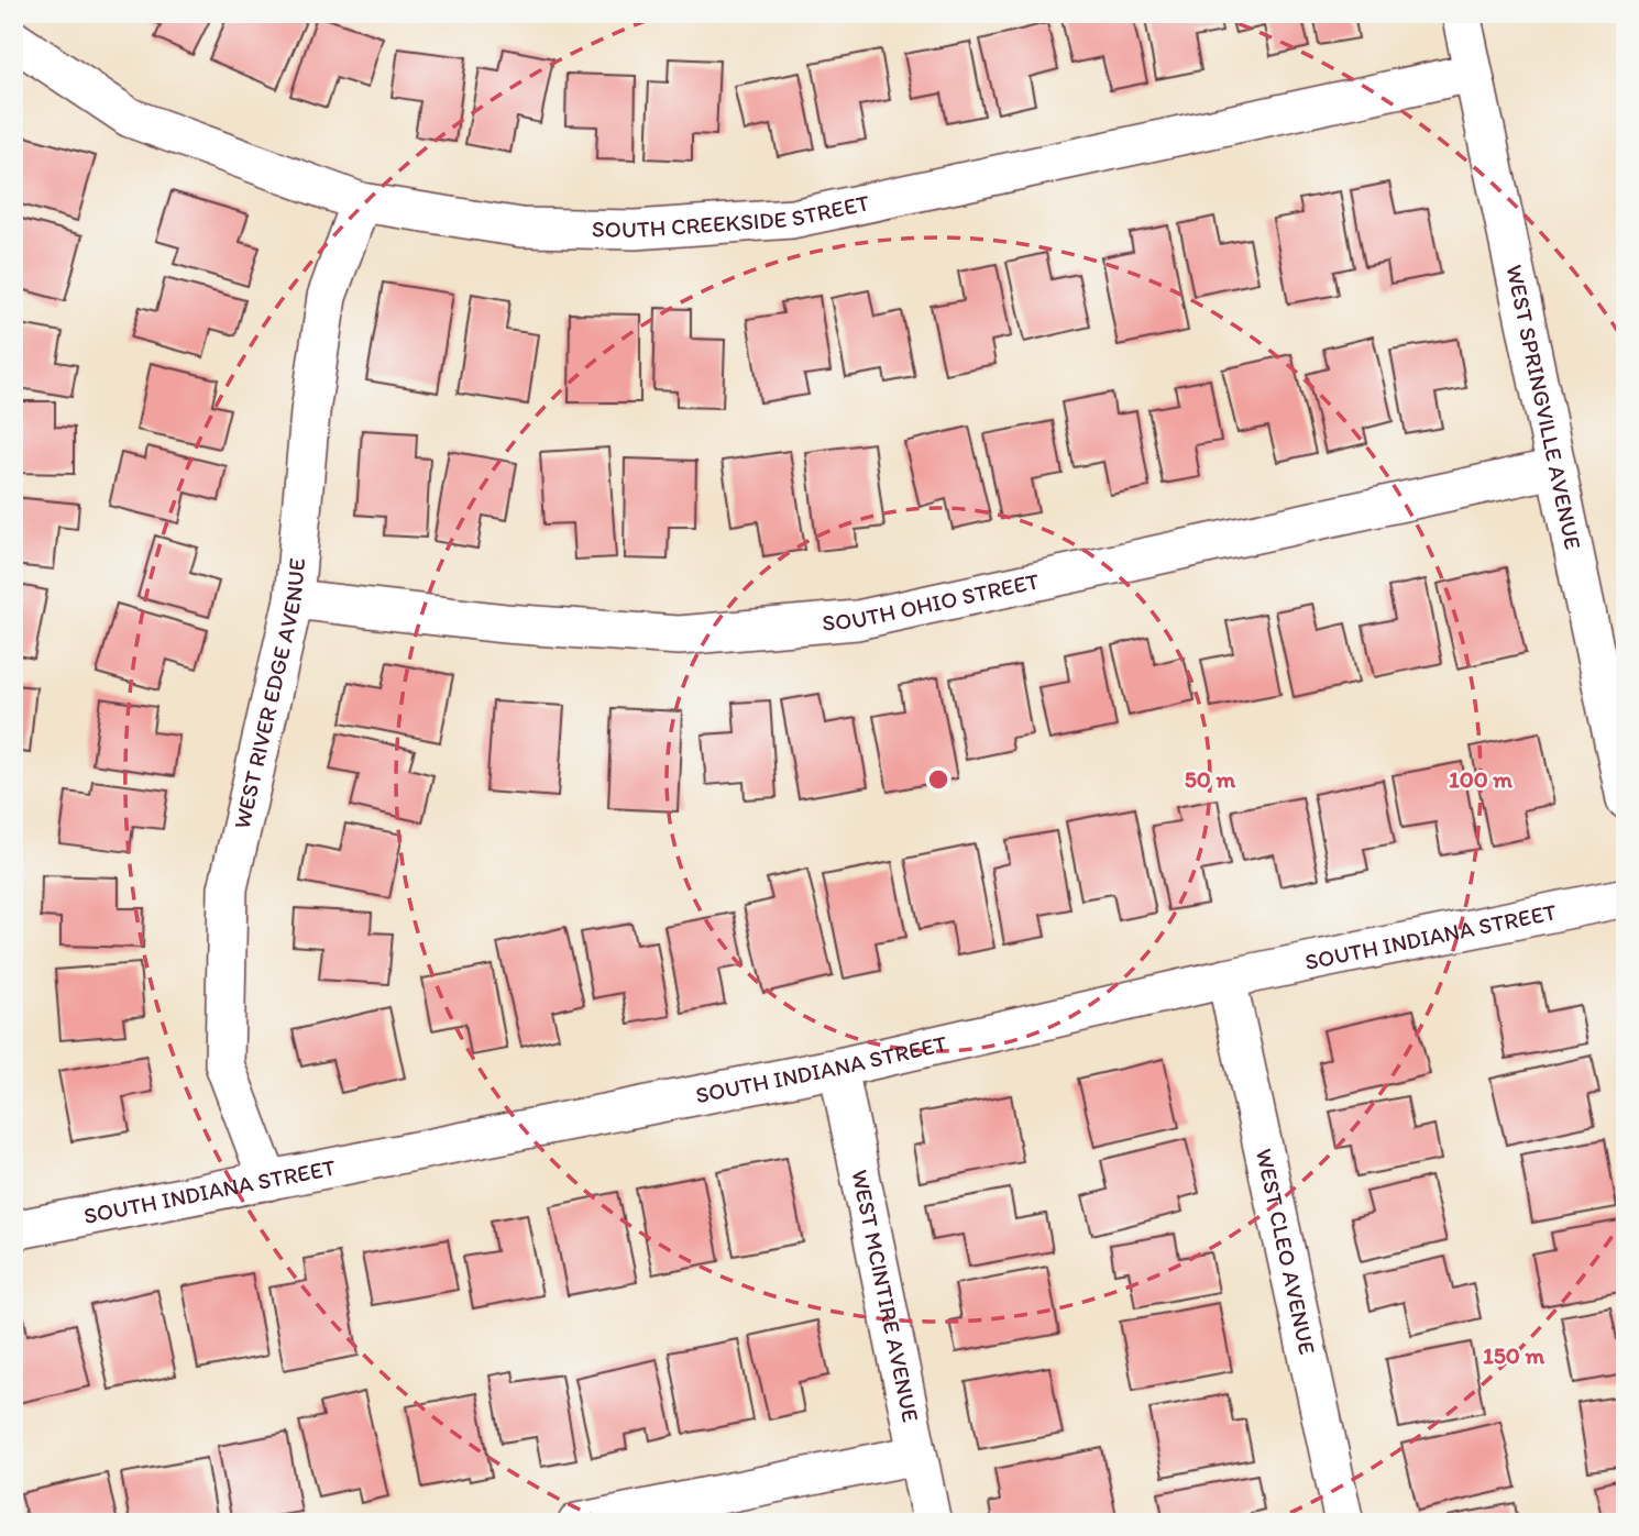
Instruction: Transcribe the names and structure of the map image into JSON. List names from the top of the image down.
{
  "streets": {
    "street": [
      "SOUTH CREEKSIDE STREET",
      "WEST SPRINGVILLE AVENUE",
      "SOUTH OHIO STREET",
      "WEST RIVER EDGE AVENUE",
      "SOUTH INDIANA STREET",
      "WEST CLEO AVENUE",
      "WEST MCINTIRE AVENUE"
    ]
  },
  "crossings": [
    ["SOUTH CREEKSIDE STREET", "WEST SPRINGVILLE AVENUE"],
    ["SOUTH CREEKSIDE STREET", "WEST RIVER EDGE AVENUE"],
    ["WEST SPRINGVILLE AVENUE", "SOUTH OHIO STREET"],
    ["SOUTH OHIO STREET", "WEST RIVER EDGE AVENUE"],
    ["WEST RIVER EDGE AVENUE", "SOUTH INDIANA STREET"],
    ["SOUTH INDIANA STREET", "WEST CLEO AVENUE"],
    ["SOUTH INDIANA STREET", "WEST MCINTIRE AVENUE"]
  ],
  "rings": ["50 m", "100 m", "150 m"]
}
